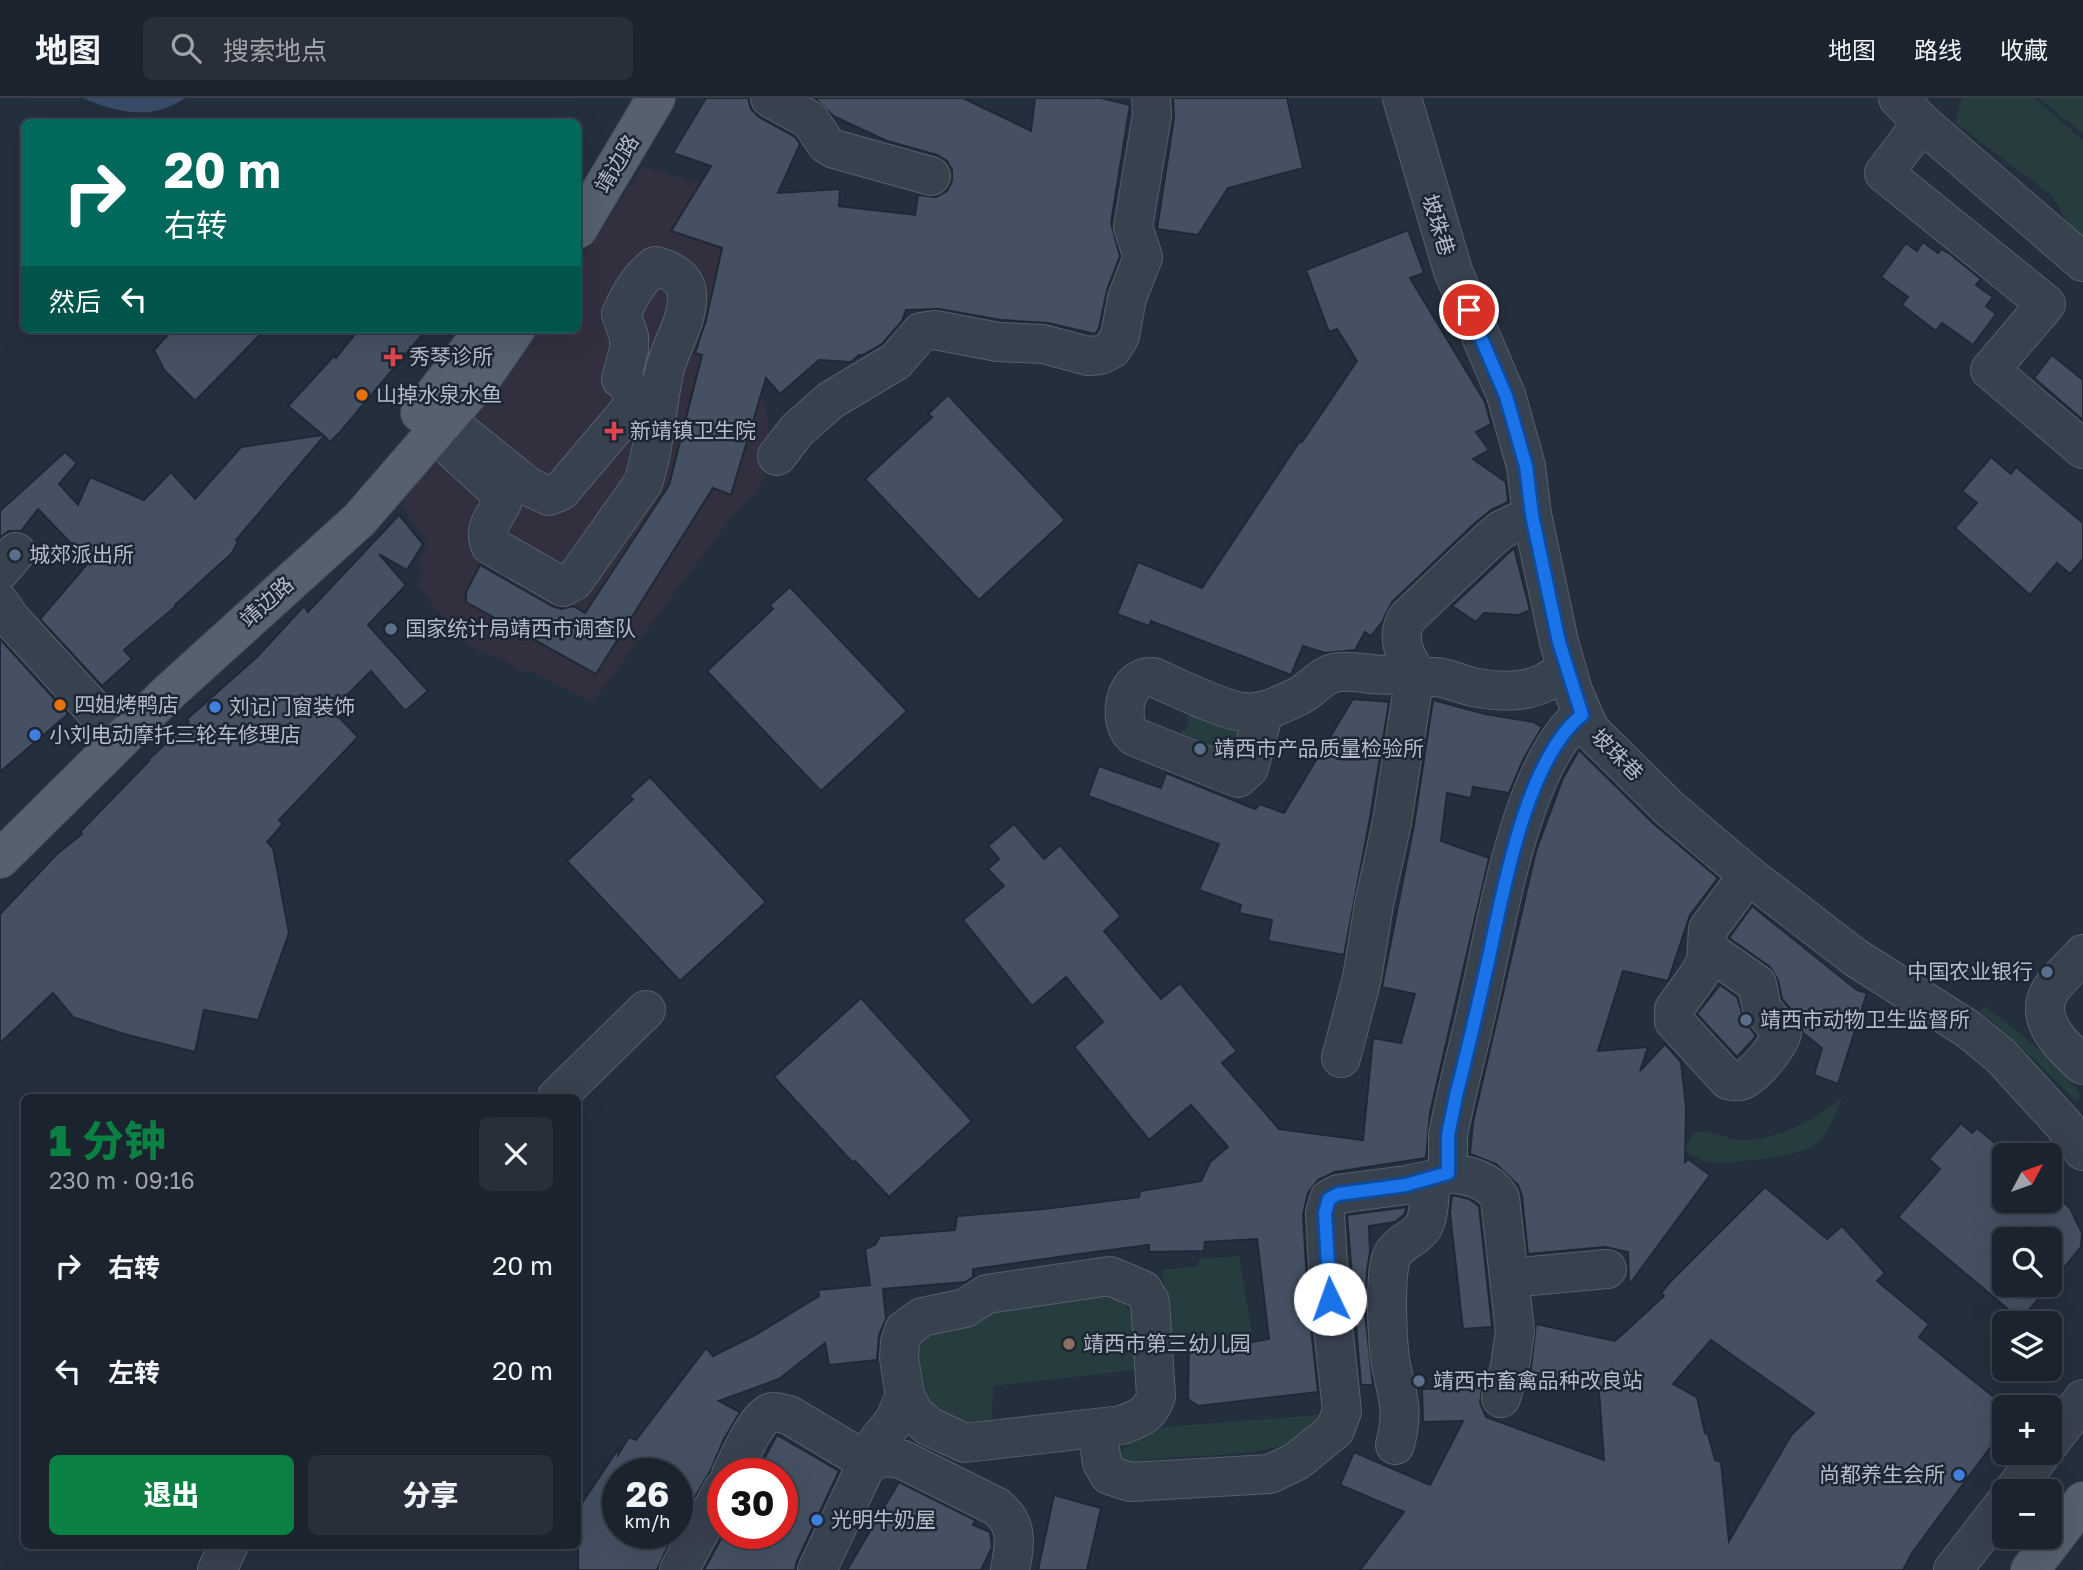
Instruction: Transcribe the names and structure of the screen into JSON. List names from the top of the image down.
{
  "streets": {
    "main road": ["靖边路"],
    "street": ["坡珠巷"]
  },
  "places": {
    "health": ["秀琴诊所", "新靖镇卫生院"],
    "other": [
      "山掉水泉水鱼",
      "城郊派出所",
      "国家统计局靖西市调查队",
      "四姐烤鸭店",
      "刘记门窗装饰",
      "小刘电动摩托三轮车修理店",
      "靖西市产品质量检验所",
      "中国农业银行",
      "靖西市动物卫生监督所",
      "靖西市第三幼儿园",
      "靖西市畜禽品种改良站",
      "尚都养生会所",
      "光明牛奶屋"
    ]
  },
  "north": "top right",
  "page": {
    "header": "地图",
    "search": "搜索地点",
    "nav": ["地图", "路线", "收藏"],
    "turn": ["20 m", "右转"],
    "then": "然后",
    "heading": ["1 分钟", "230 m · 09:16"],
    "map_buttons": ["+", "−"],
    "list": [
      {
        "name": "右转",
        "value": "20 m"
      },
      {
        "name": "左转",
        "value": "20 m"
      }
    ],
    "buttons": ["退出", "分享"],
    "speed": "26 km/h",
    "limit": "30"
  }
}
